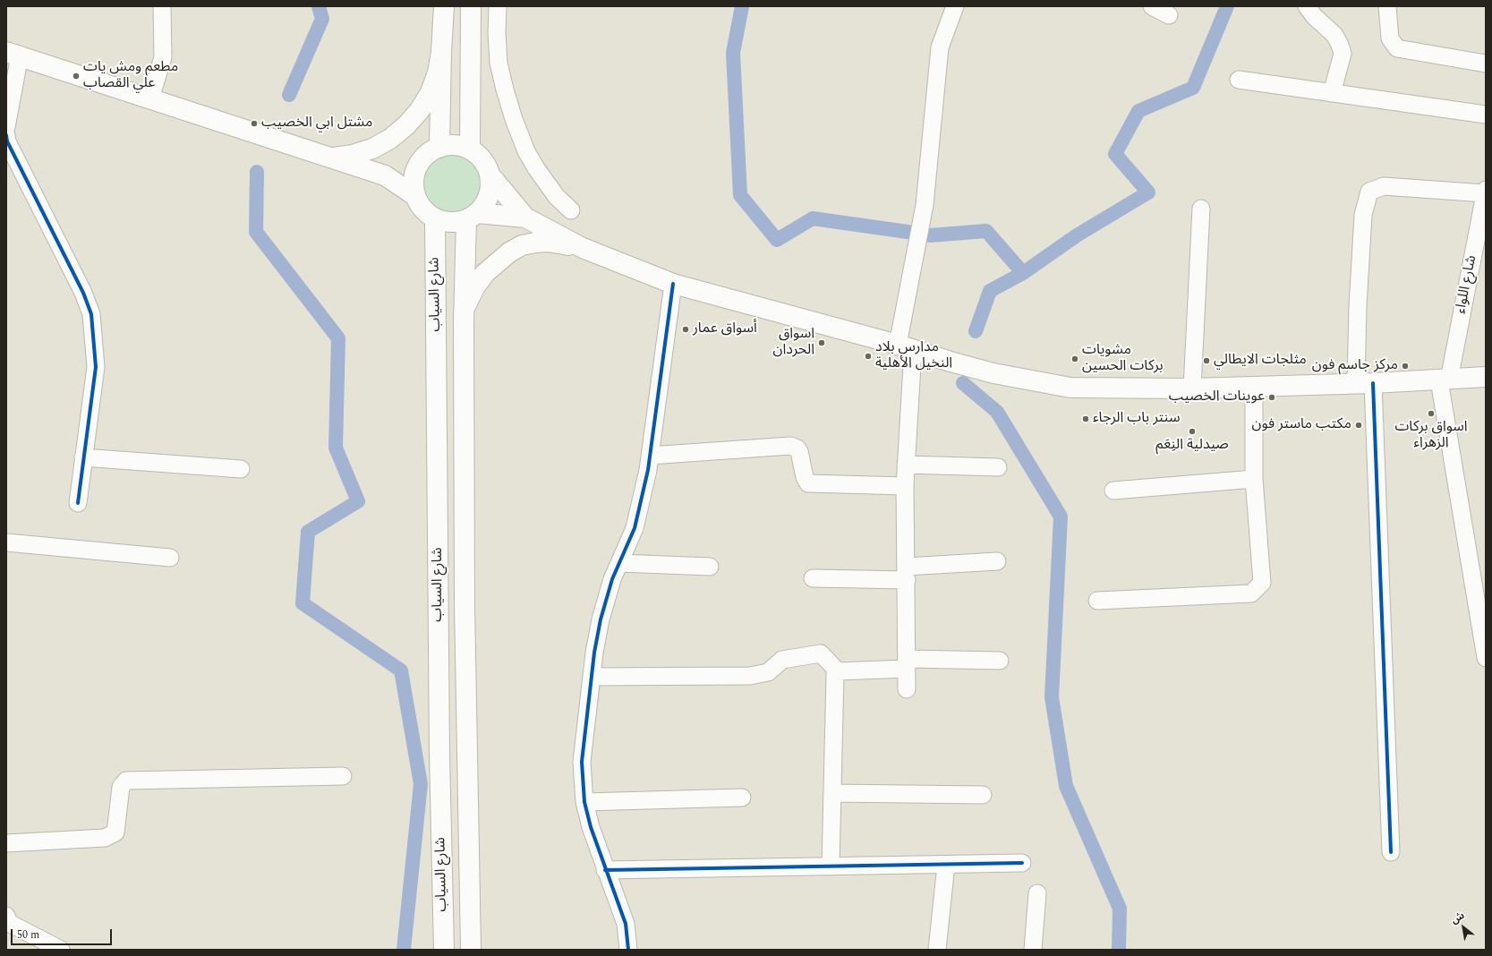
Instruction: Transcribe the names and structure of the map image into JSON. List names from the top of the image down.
{
  "streets": {
    "main road": ["شارع السياب"],
    "street": ["شارع اللواء"]
  },
  "places": [
    "مطعم ومش يات علي القصاب",
    "مشتل ابي الخصيب",
    "أسواق عمار",
    "اسواق الحردان",
    "مدارس بلاد النخيل الأهلية",
    "مشويات بركات الحسين",
    "مثلجات الايطالي",
    "مركز جاسم فون",
    "عوينات الخصيب",
    "اسواق بركات الزهراء",
    "سنتر باب الرجاء",
    "مكتب ماستر فون",
    "صيدلية النِعَم"
  ],
  "scale_bar": "50 m",
  "north": "top left"
}
